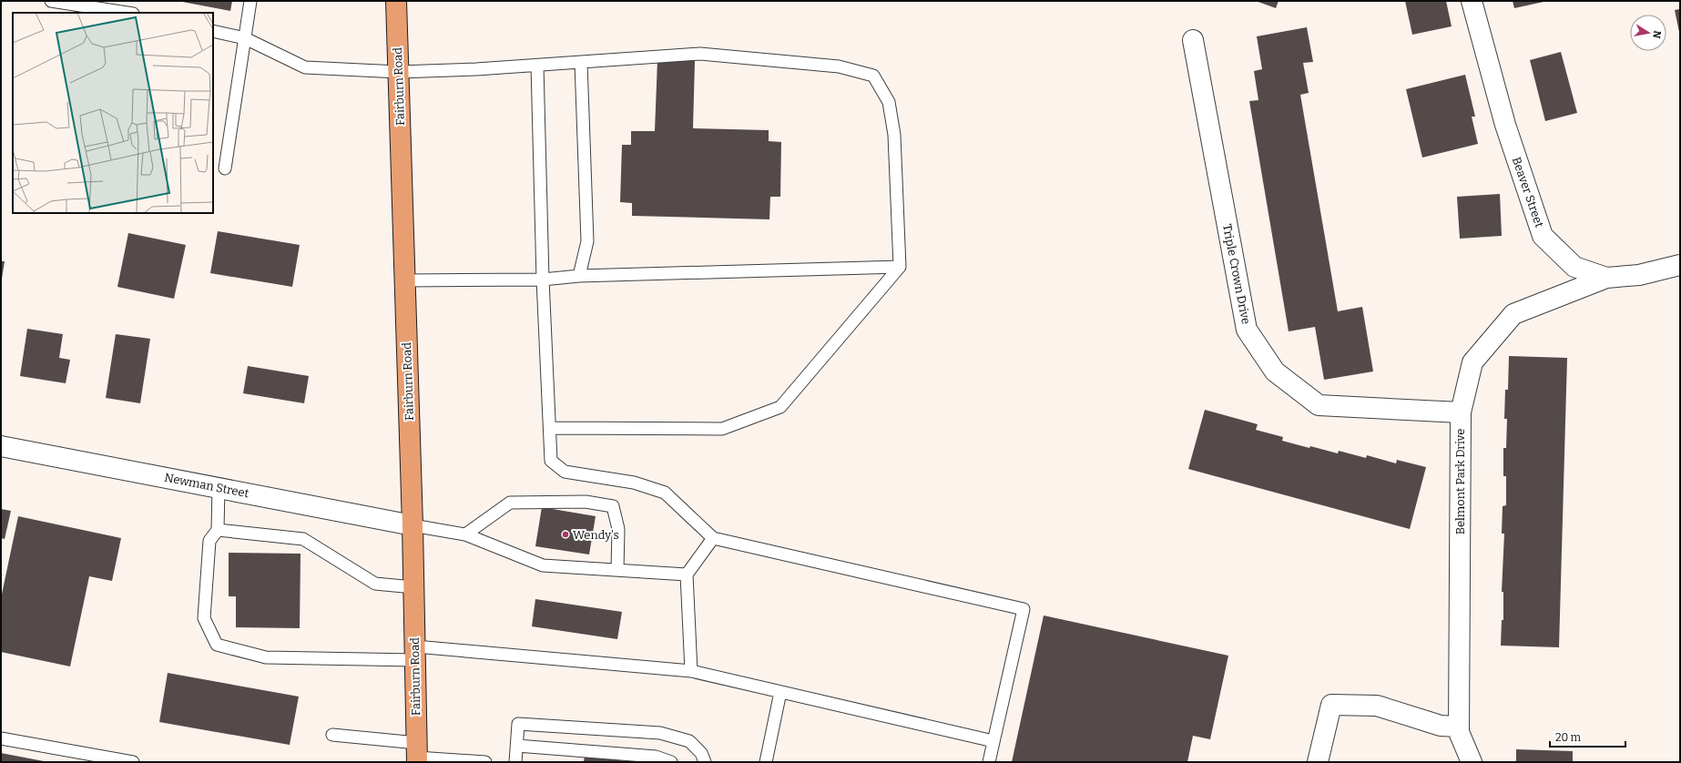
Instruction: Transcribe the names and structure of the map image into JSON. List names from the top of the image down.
{
  "streets": {
    "main road": ["Fairburn Road"],
    "street": [
      "Beaver Street",
      "Triple Crown Drive",
      "Belmont Park Drive",
      "Newman Street"
    ]
  },
  "crossings": [
    ["Fairburn Road", "Newman Street"],
    ["Beaver Street", "Belmont Park Drive"],
    ["Triple Crown Drive", "Belmont Park Drive"]
  ],
  "places": ["Wendy's"],
  "scale_bar": "20 m",
  "north": "right"
}
